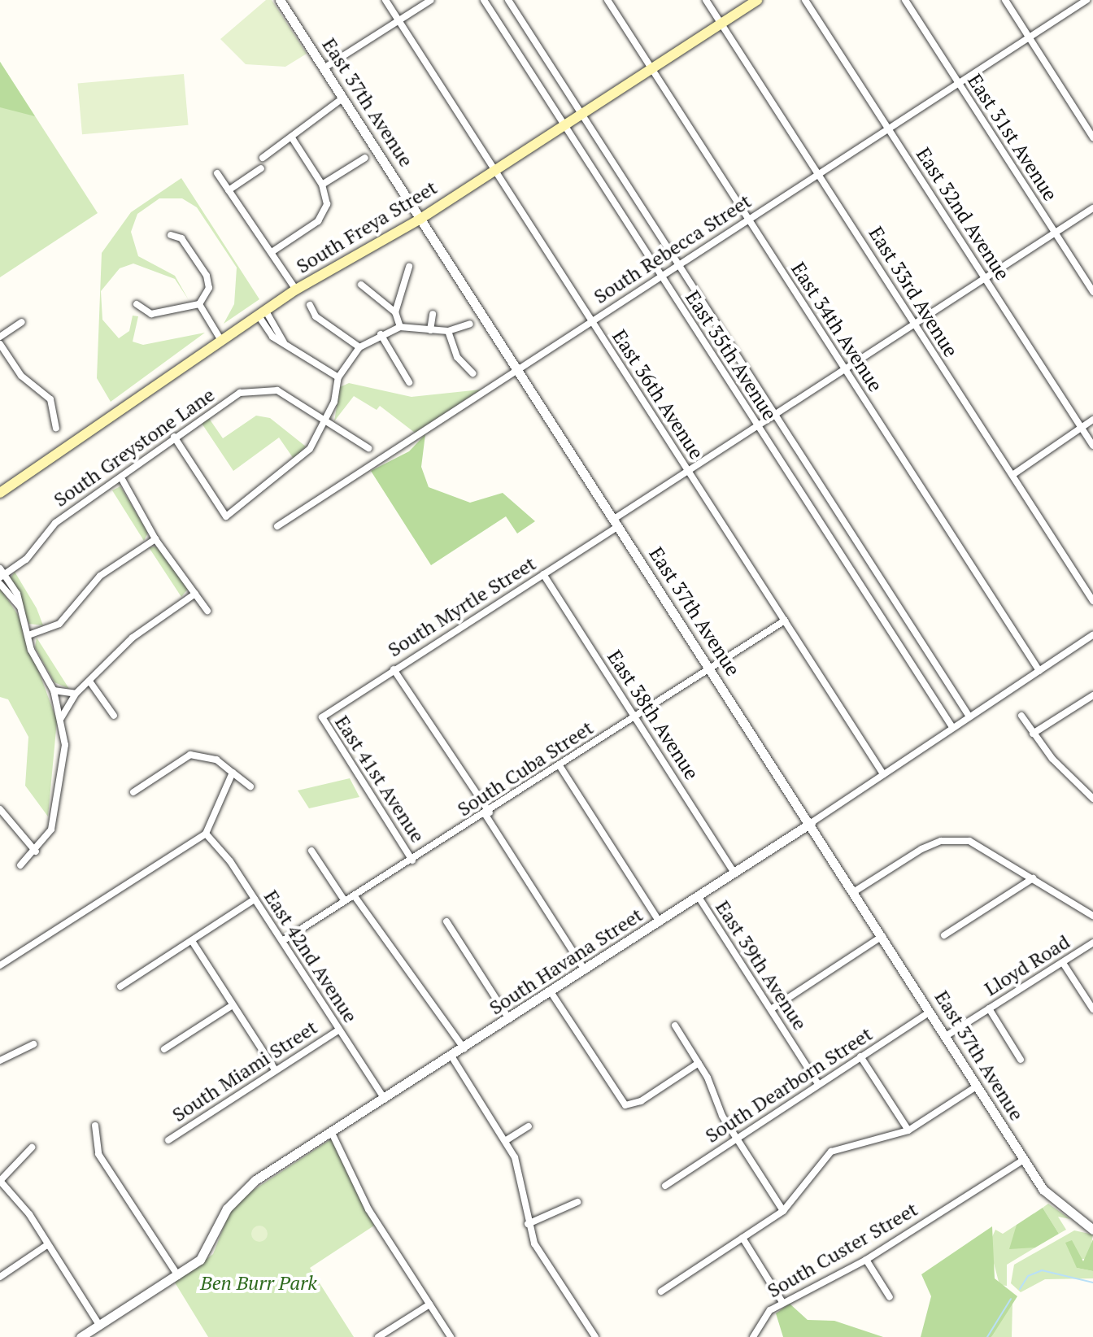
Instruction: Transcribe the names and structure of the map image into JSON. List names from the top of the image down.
{
  "streets": {
    "main road": ["South Freya Street"],
    "street": [
      "East 37th Avenue",
      "East 31st Avenue",
      "East 32nd Avenue",
      "South Rebecca Street",
      "East 33rd Avenue",
      "East 34th Avenue",
      "East 35th Avenue",
      "East 36th Avenue",
      "South Greystone Lane",
      "South Myrtle Street",
      "East 38th Avenue",
      "South Cuba Street",
      "East 41st Avenue",
      "East 42nd Avenue",
      "South Havana Street",
      "East 39th Avenue",
      "Lloyd Road",
      "South Miami Street",
      "South Dearborn Street",
      "South Custer Street"
    ]
  },
  "crossings": [
    ["East 37th Avenue", "South Freya Street"],
    ["East 37th Avenue", "South Rebecca Street"],
    ["East 37th Avenue", "South Myrtle Street"],
    ["East 37th Avenue", "South Cuba Street"],
    ["East 37th Avenue", "South Havana Street"],
    ["East 37th Avenue", "Lloyd Road"],
    ["East 37th Avenue", "South Dearborn Street"],
    ["East 37th Avenue", "South Custer Street"],
    ["East 31st Avenue", "South Rebecca Street"],
    ["East 31st Avenue", "South Myrtle Street"],
    ["East 32nd Avenue", "South Rebecca Street"],
    ["East 32nd Avenue", "South Myrtle Street"],
    ["South Freya Street", "East 33rd Avenue"],
    ["South Freya Street", "East 34th Avenue"],
    ["South Freya Street", "East 35th Avenue"],
    ["South Freya Street", "East 36th Avenue"],
    ["South Rebecca Street", "East 33rd Avenue"],
    ["South Rebecca Street", "East 34th Avenue"],
    ["South Rebecca Street", "East 35th Avenue"],
    ["South Rebecca Street", "East 36th Avenue"],
    ["East 33rd Avenue", "South Myrtle Street"],
    ["East 34th Avenue", "South Myrtle Street"],
    ["East 34th Avenue", "South Havana Street"],
    ["East 35th Avenue", "South Myrtle Street"],
    ["East 35th Avenue", "South Havana Street"],
    ["East 36th Avenue", "South Myrtle Street"],
    ["East 36th Avenue", "South Cuba Street"],
    ["East 36th Avenue", "South Havana Street"],
    ["South Myrtle Street", "East 38th Avenue"],
    ["South Myrtle Street", "East 41st Avenue"],
    ["East 38th Avenue", "South Cuba Street"],
    ["East 38th Avenue", "South Havana Street"],
    ["South Cuba Street", "East 41st Avenue"],
    ["South Cuba Street", "East 42nd Avenue"],
    ["East 42nd Avenue", "South Havana Street"],
    ["East 42nd Avenue", "South Miami Street"],
    ["South Havana Street", "East 39th Avenue"],
    ["East 39th Avenue", "South Dearborn Street"]
  ],
  "parks": ["Ben Burr Park"]
}
